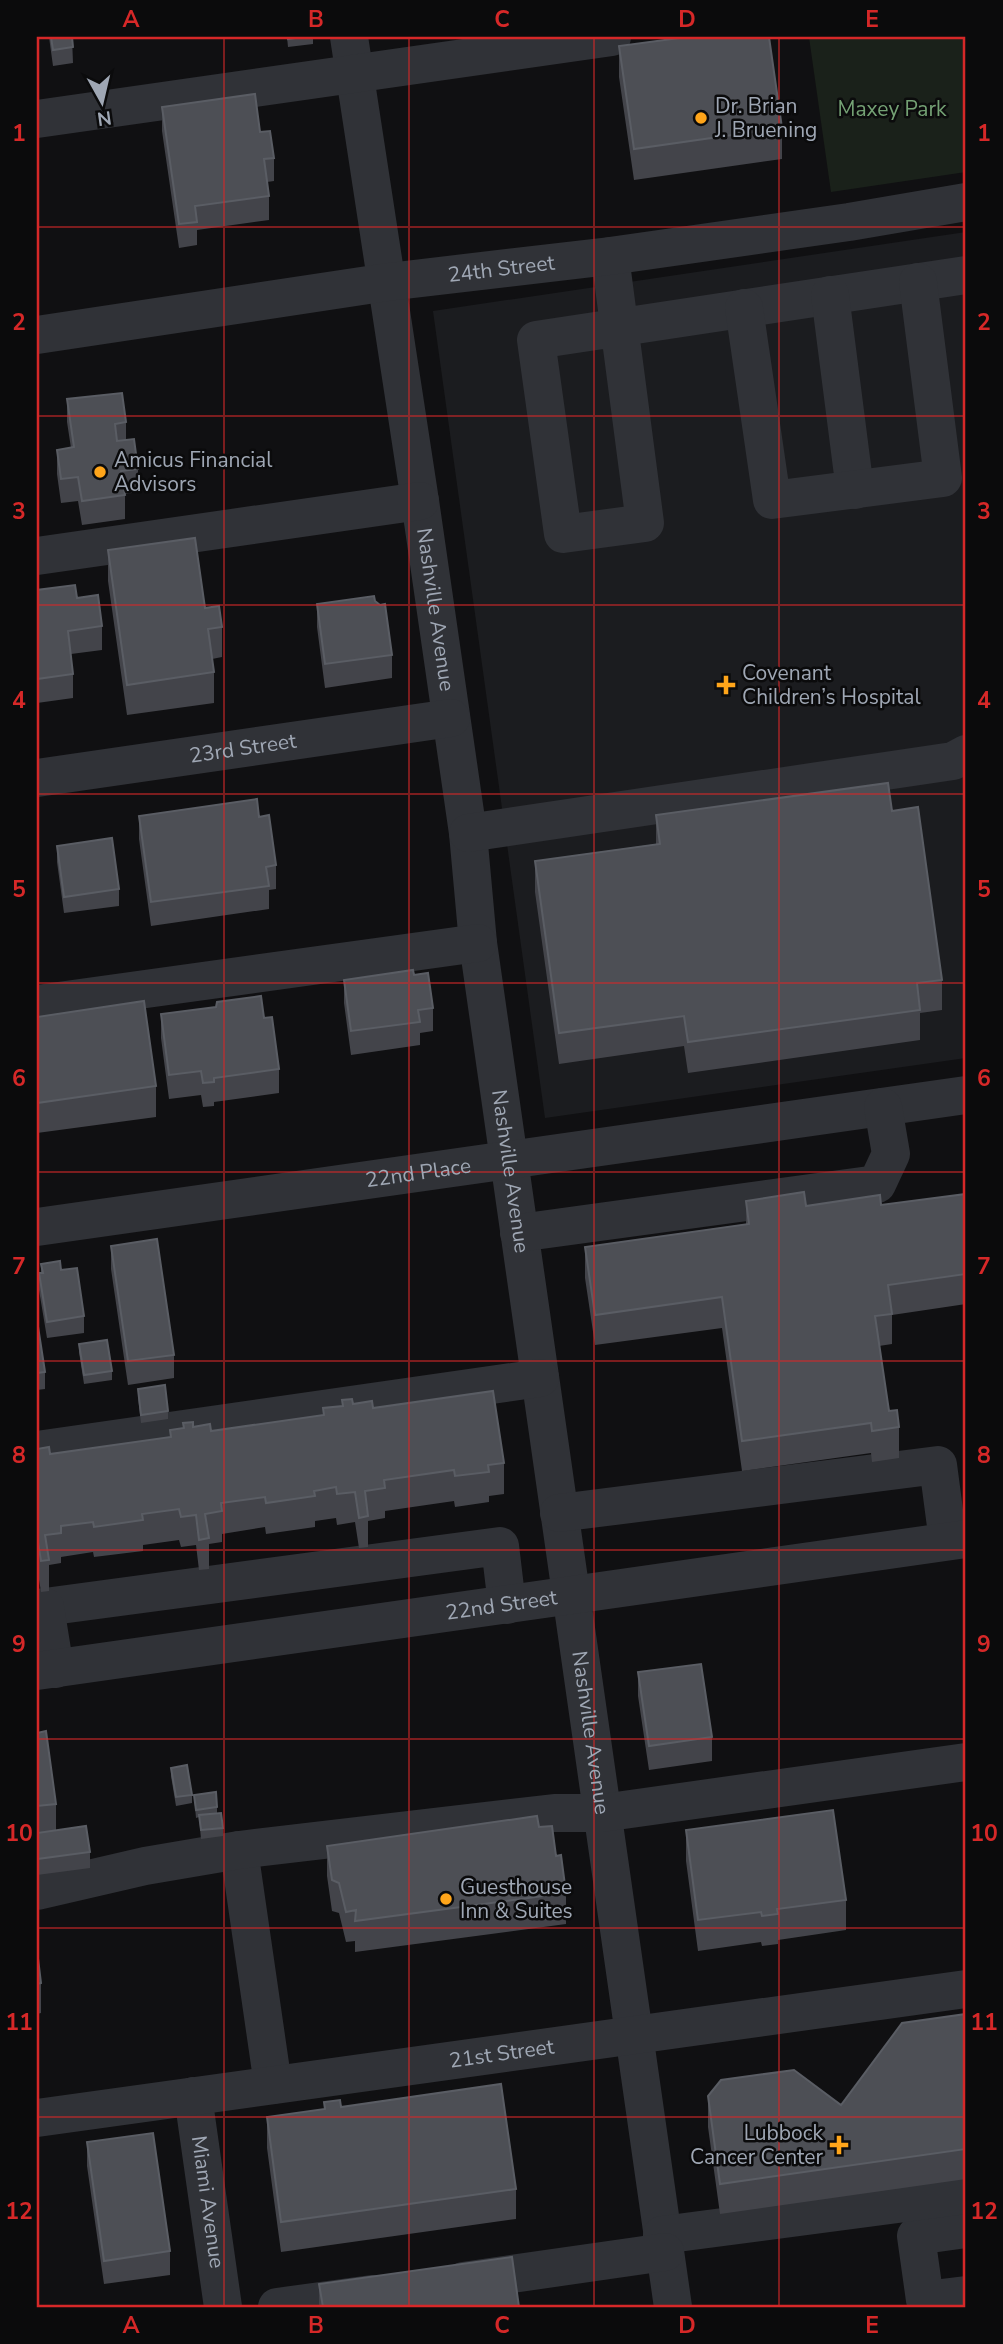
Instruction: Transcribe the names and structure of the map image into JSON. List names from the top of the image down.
{
  "streets": {
    "street": [
      "24th Street",
      "Nashville Avenue",
      "23rd Street",
      "22nd Place",
      "22nd Street",
      "21st Street",
      "Miami Avenue"
    ]
  },
  "crossings": [
    ["24th Street", "Nashville Avenue"],
    ["Nashville Avenue", "23rd Street"],
    ["Nashville Avenue", "22nd Place"],
    ["Nashville Avenue", "22nd Street"],
    ["Nashville Avenue", "21st Street"],
    ["21st Street", "Miami Avenue"]
  ],
  "parks": ["Maxey Park"],
  "places": {
    "other": ["Dr. Brian J. Bruening", "Amicus Financial Advisors", "Guesthouse Inn & Suites"],
    "health": ["Covenant Children’s Hospital", "Lubbock Cancer Center"]
  },
  "north": "bottom",
  "grid": {
    "columns": [
      "A",
      "B",
      "C",
      "D",
      "E"
    ],
    "rows": [
      "1",
      "2",
      "3",
      "4",
      "5",
      "6",
      "7",
      "8",
      "9",
      "10",
      "11",
      "12"
    ]
  }
}
